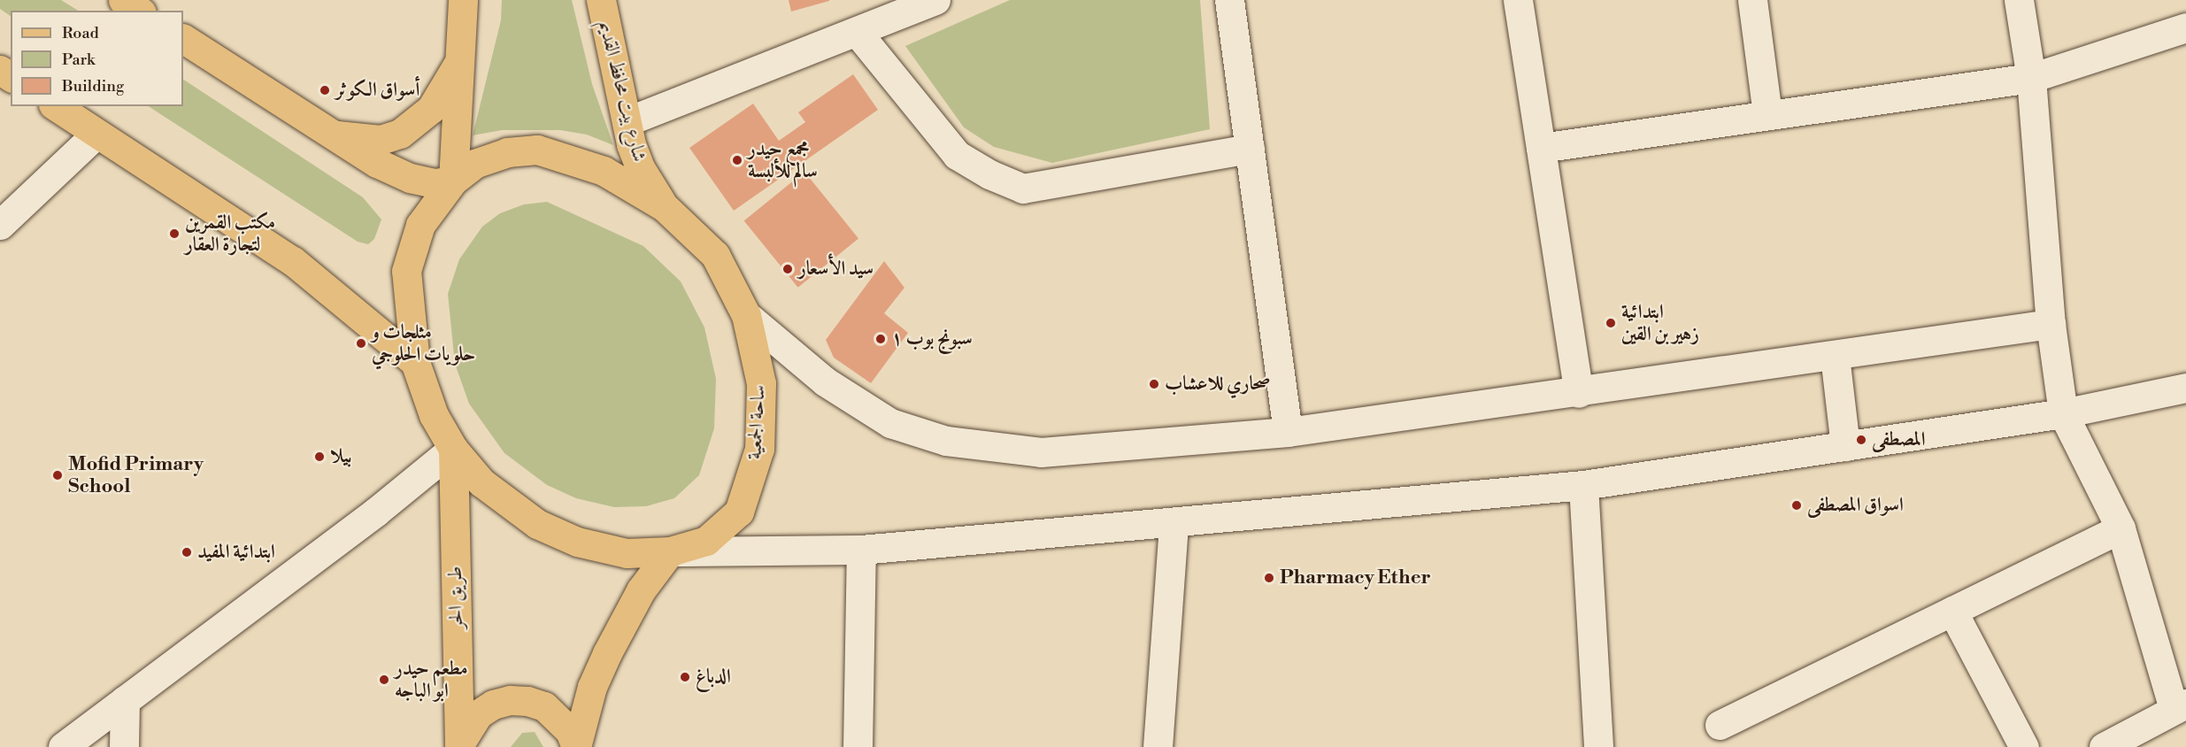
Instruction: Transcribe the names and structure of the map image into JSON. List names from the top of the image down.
{
  "streets": {
    "main road": ["شارع بيت محافظ القديم", "ساحة الجمعية", "طريق الحر"]
  },
  "crossings": [
    ["شارع بيت محافظ القديم", "ساحة الجمعية"],
    ["ساحة الجمعية", "طريق الحر"]
  ],
  "places": [
    "أسواق الكوثر",
    "مجمع حيدر سالم للألبسة",
    "مكتب القمرين لتجارة العقار",
    "سيد الأسعار",
    "ابتدائية زهير بن القين",
    "سبونج بوب ١",
    "مثلجات و حلويات الحلوجي",
    "صحاري للاعشاب",
    "المصطفى",
    "بيلا",
    "Mofid Primary School",
    "اسواق المصطفى",
    "ابتدائية المفيد",
    "Pharmacy Ether",
    "الدباغ",
    "مطعم حيدر ابو الباجه"
  ],
  "legend": ["Road", "Park", "Building"]
}
